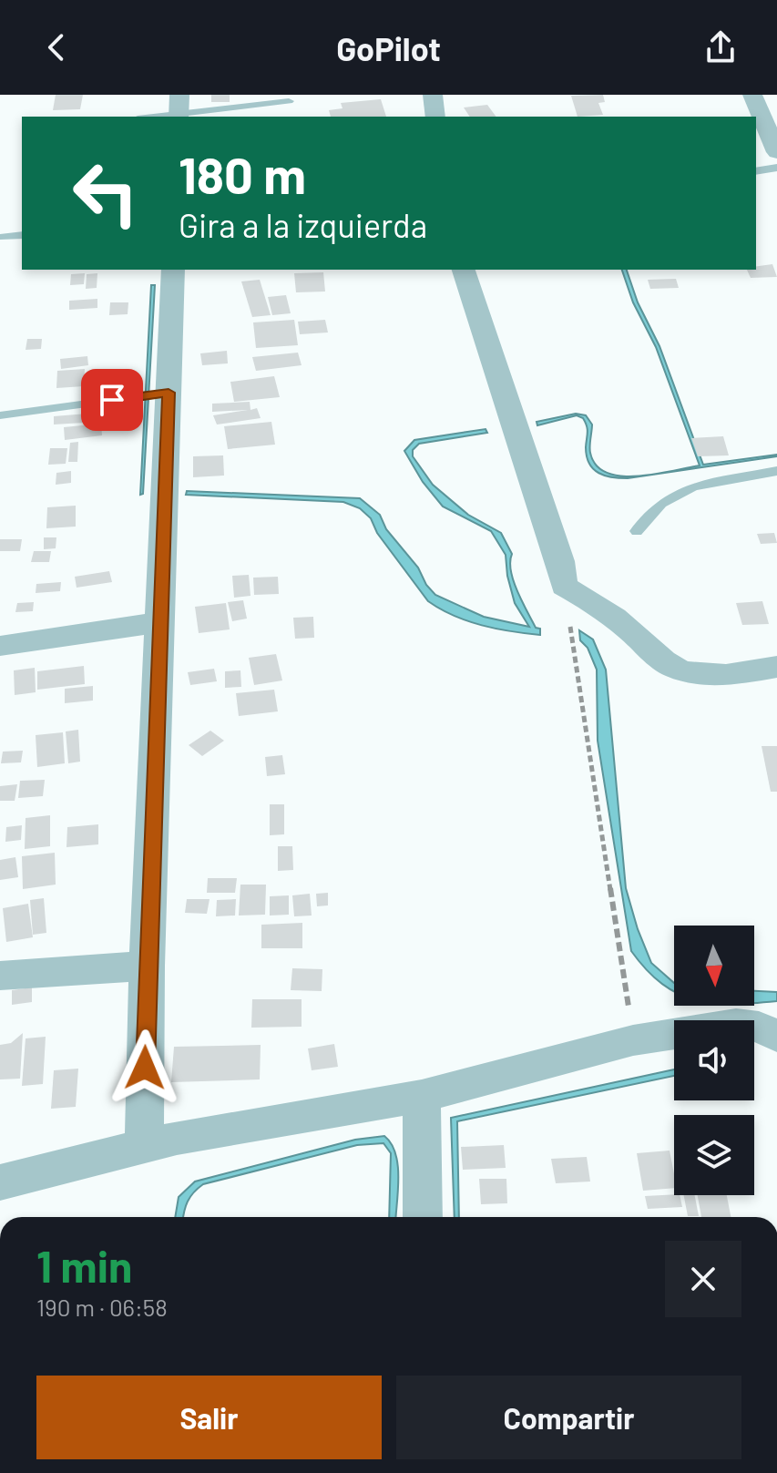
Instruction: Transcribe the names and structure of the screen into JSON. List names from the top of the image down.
{
  "north": "bottom",
  "page": {
    "header": "GoPilot",
    "turn": ["180 m", "Gira a la izquierda"],
    "heading": ["1 min", "190 m · 06:58"],
    "buttons": ["Salir", "Compartir"]
  }
}
